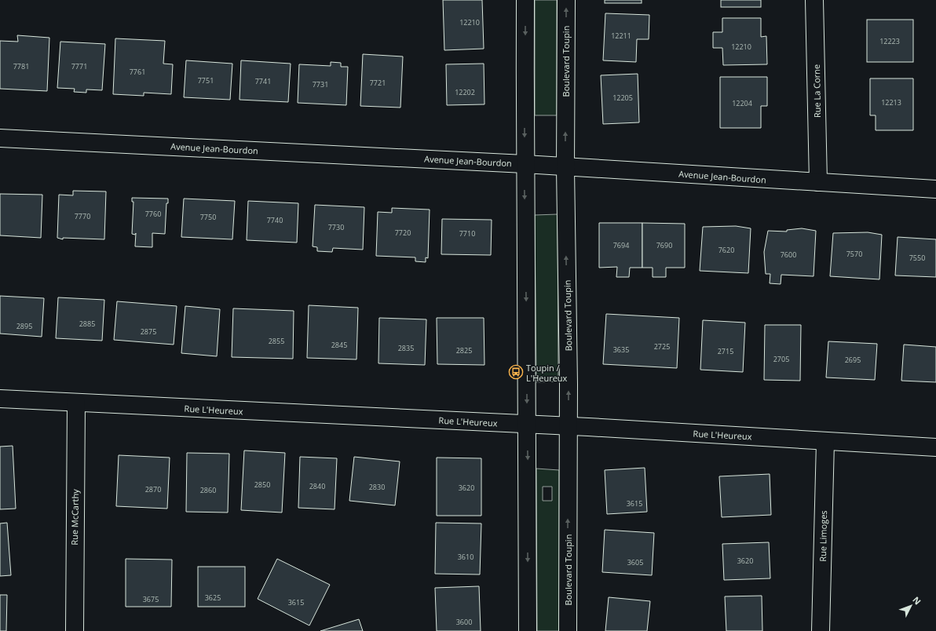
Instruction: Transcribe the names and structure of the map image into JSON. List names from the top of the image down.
{
  "streets": {
    "street": [
      "Boulevard Toupin",
      "Rue La Corne",
      "Avenue Jean-Bourdon",
      "Rue L'Heureux",
      "Rue McCarthy",
      "Rue Limoges"
    ]
  },
  "crossings": [
    ["Boulevard Toupin", "Avenue Jean-Bourdon"],
    ["Boulevard Toupin", "Rue L'Heureux"],
    ["Rue La Corne", "Avenue Jean-Bourdon"],
    ["Rue L'Heureux", "Rue McCarthy"],
    ["Rue L'Heureux", "Rue Limoges"]
  ],
  "places": {
    "bus stop": ["Toupin / L'Heureux"]
  },
  "house_numbers": [
    "12210",
    "12211",
    "12223",
    "12210",
    "7781",
    "7771",
    "7761",
    "7751",
    "7741",
    "7721",
    "7731",
    "12202",
    "12205",
    "12213",
    "12204",
    "7760",
    "7770",
    "7750",
    "7740",
    "7730",
    "7720",
    "7710",
    "7694",
    "7690",
    "7620",
    "7570",
    "7600",
    "7550",
    "2885",
    "2895",
    "2875",
    "2855",
    "2845",
    "2725",
    "2835",
    "3635",
    "2825",
    "2715",
    "2705",
    "2695",
    "2850",
    "2840",
    "2830",
    "3620",
    "2870",
    "2860",
    "3615",
    "3610",
    "3620",
    "3605",
    "3625",
    "3675",
    "3615",
    "3600"
  ],
  "north": "top right"
}
